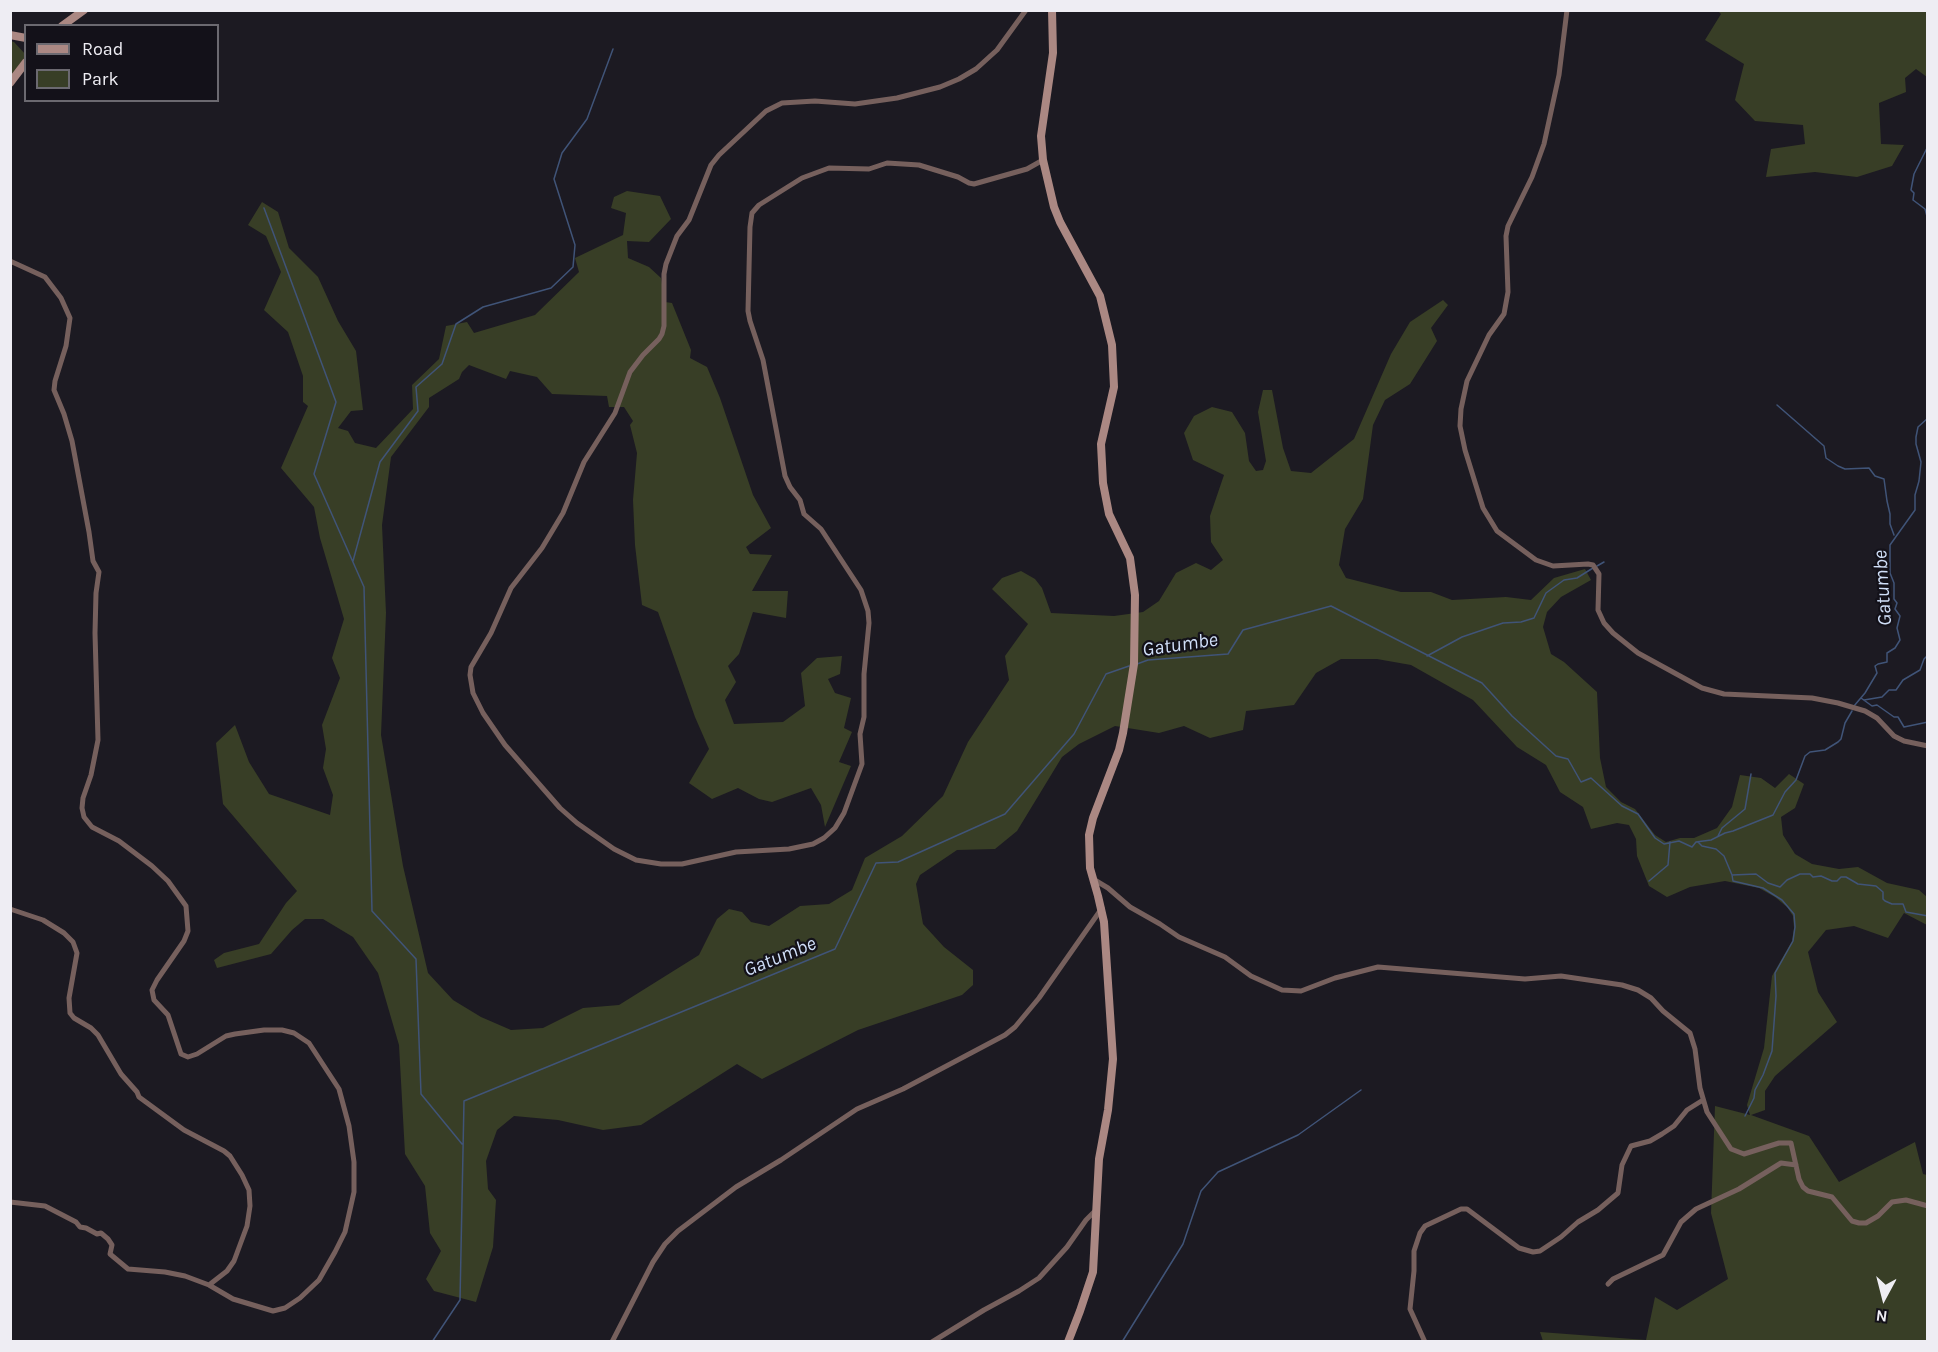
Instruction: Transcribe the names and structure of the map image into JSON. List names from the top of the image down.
{
  "water": ["Gatumbe"],
  "legend": ["Road", "Park"],
  "north": "bottom"
}
